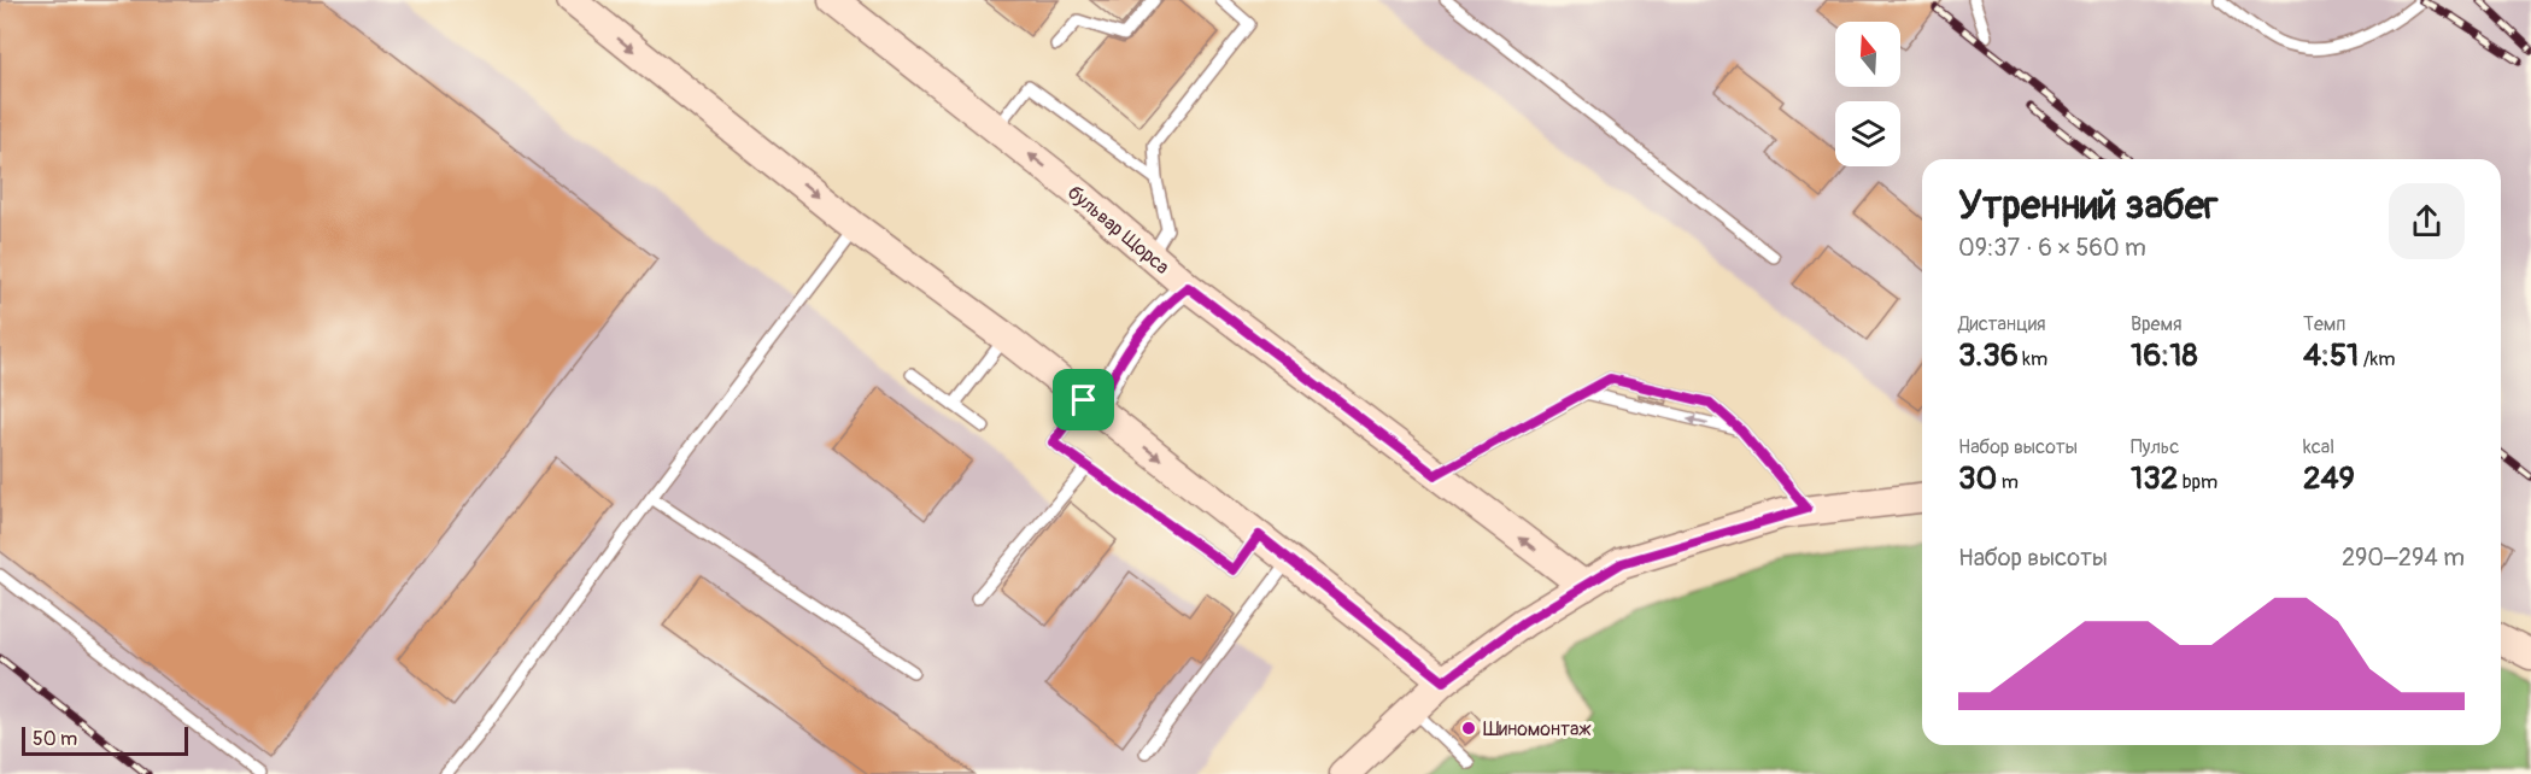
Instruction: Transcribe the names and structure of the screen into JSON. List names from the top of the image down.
{
  "streets": {
    "street": ["бульвар Щорса"]
  },
  "places": ["Шиномонтаж"],
  "scale_bar": "50 m",
  "north": "top",
  "page": {
    "heading": ["Утренний забег", "09:37 · 6 × 560 m"],
    "stats": [
      ["Дистанция", "3.36 km"],
      ["Время", "16:18"],
      ["Темп", "4:51 /km"],
      ["Набор высоты", "30 m"],
      ["Пульс", "132 bpm"],
      ["kcal", "249"]
    ],
    "chart": ["Набор высоты", "290–294 m"],
    "scale": "50 m"
  }
}
